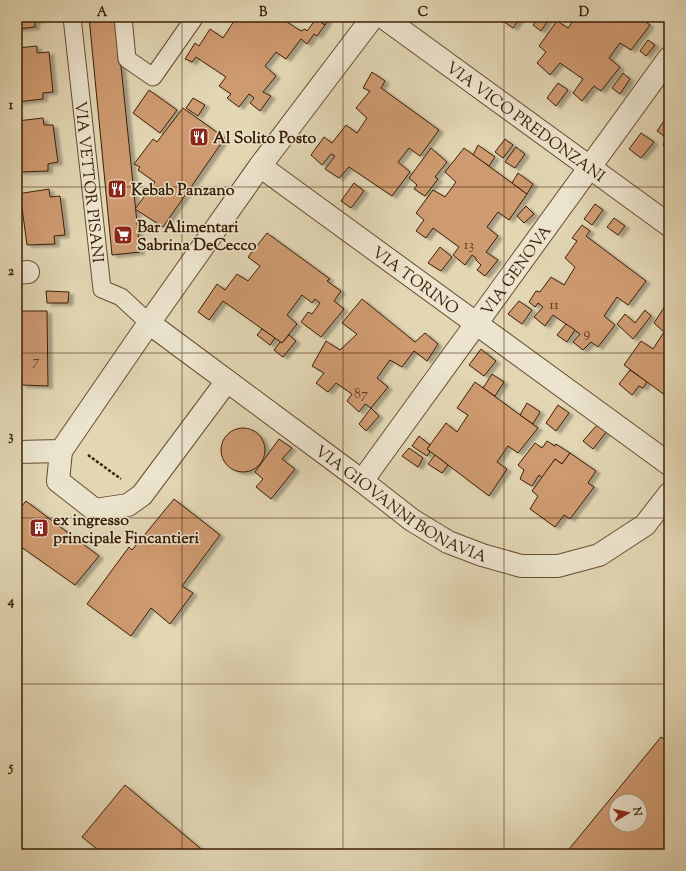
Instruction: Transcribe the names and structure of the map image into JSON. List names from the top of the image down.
{
  "streets": {
    "street": [
      "VIA VICO PREDONZANI",
      "VIA VETTOR PISANI",
      "VIA GENOVA",
      "VIA TORINO",
      "VIA GIOVANNI BONAVIA"
    ]
  },
  "crossings": [
    ["VIA VICO PREDONZANI", "VIA GENOVA"],
    ["VIA VETTOR PISANI", "VIA GIOVANNI BONAVIA"],
    ["VIA GENOVA", "VIA TORINO"],
    ["VIA GENOVA", "VIA GIOVANNI BONAVIA"]
  ],
  "places": {
    "restaurant": ["Al Solito Posto", "Kebab Panzano"],
    "supermarket": ["Bar Alimentari Sabrina DeCecco"],
    "building": ["ex ingresso principale Fincantieri"]
  },
  "house_numbers": [
    "13",
    "11",
    "9",
    "7",
    "87"
  ],
  "north": "right",
  "grid": {
    "columns": [
      "A",
      "B",
      "C",
      "D"
    ],
    "rows": [
      "1",
      "2",
      "3",
      "4",
      "5"
    ]
  }
}
